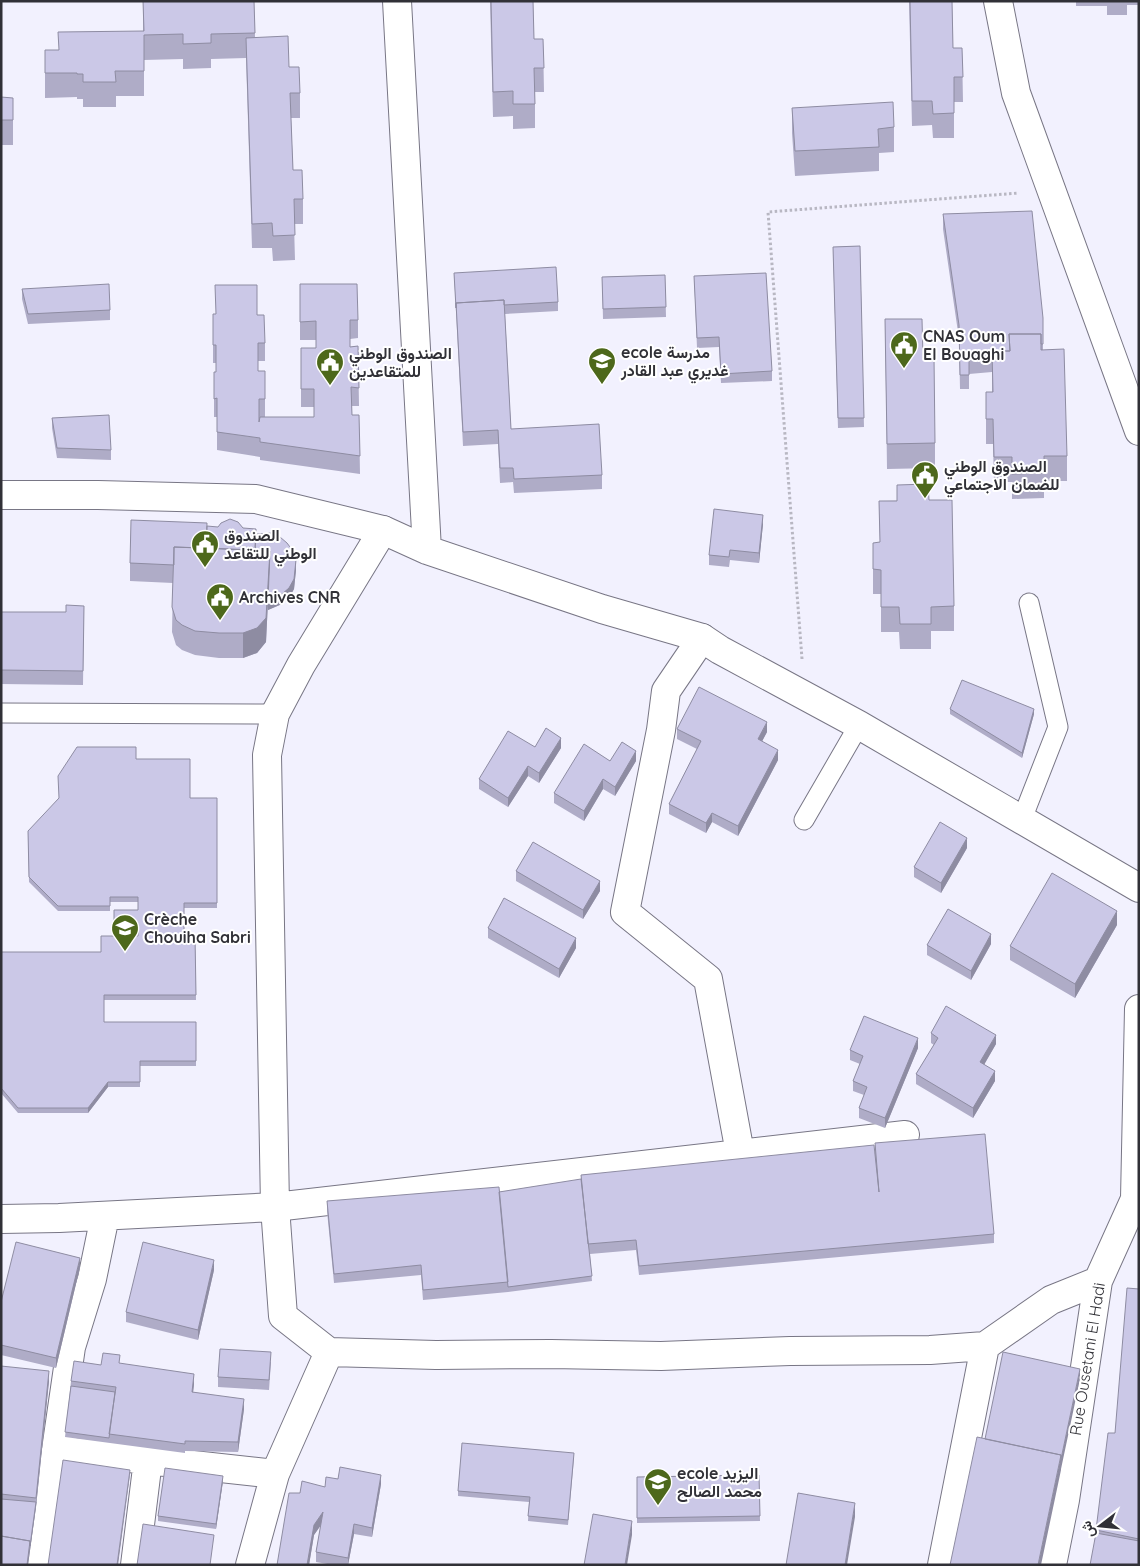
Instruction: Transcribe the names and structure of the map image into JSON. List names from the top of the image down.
{
  "streets": {
    "street": ["Rue Ousetani El Hadi"]
  },
  "places": {
    "public building": [
      "CNAS Oum El Bouaghi",
      "الصندوق الوطني للمتقاعدين",
      "الصندوق الوطني للضمان الاجتماعي",
      "الصندوق الوطني للتقاعد",
      "Archives CNR"
    ],
    "school or university": ["ecole مدرسة غديري عبد القادر", "Crèche Chouiha Sabri", "ecole اليزيد محمد الصالح"]
  },
  "north": "left"
}
